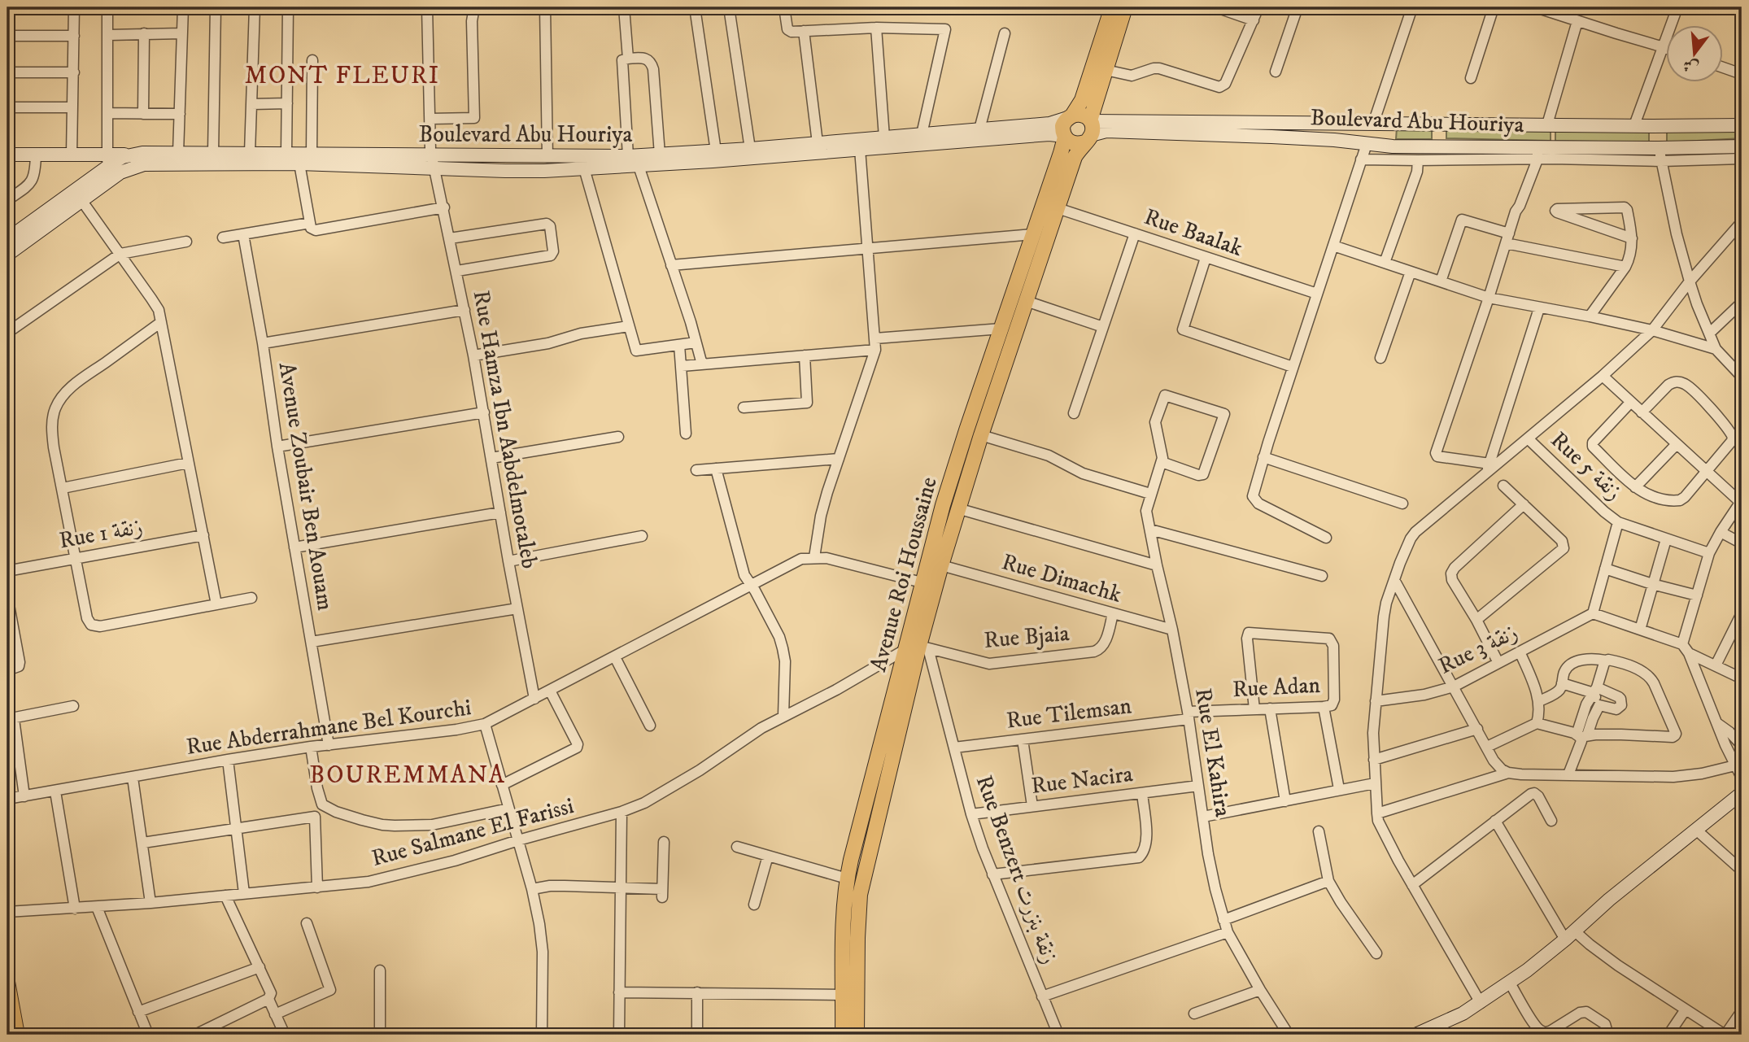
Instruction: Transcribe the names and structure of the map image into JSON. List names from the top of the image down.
{
  "streets": {
    "main road": ["Boulevard Abu Houriya", "Avenue Roi Houssaine"],
    "street": [
      "Rue Baalak",
      "Rue Hamza Ibn Aabdelmotaleb",
      "Rue 5 زنقة",
      "Avenue Zoubair Ben Aouam",
      "Rue 1 زنقة",
      "Rue Dimachk",
      "Rue Bjaia",
      "Rue 3 زنقة",
      "Rue Adan",
      "Rue Tilemsan",
      "Rue Abderrahmane Bel Kourchi",
      "Rue El Kahira",
      "Rue Nacira",
      "Rue Salmane El Farissi",
      "Rue Benzert زنقة بنزرت"
    ]
  },
  "crossings": [
    ["Boulevard Abu Houriya", "Rue Hamza Ibn Aabdelmotaleb"],
    ["Boulevard Abu Houriya", "Avenue Roi Houssaine"],
    ["Rue Baalak", "Avenue Roi Houssaine"],
    ["Rue Hamza Ibn Aabdelmotaleb", "Rue Abderrahmane Bel Kourchi"],
    ["Rue 5 زنقة", "Rue 3 زنقة"],
    ["Avenue Zoubair Ben Aouam", "Rue Abderrahmane Bel Kourchi"],
    ["Avenue Roi Houssaine", "Rue Dimachk"],
    ["Avenue Roi Houssaine", "Rue Bjaia"],
    ["Avenue Roi Houssaine", "Rue Abderrahmane Bel Kourchi"],
    ["Avenue Roi Houssaine", "Rue Salmane El Farissi"],
    ["Avenue Roi Houssaine", "Rue Benzert زنقة بنزرت"],
    ["Rue Dimachk", "Rue Bjaia"],
    ["Rue Dimachk", "Rue El Kahira"],
    ["Rue Bjaia", "Rue Salmane El Farissi"],
    ["Rue Bjaia", "Rue Benzert زنقة بنزرت"],
    ["Rue Adan", "Rue Tilemsan"],
    ["Rue Adan", "Rue El Kahira"],
    ["Rue Tilemsan", "Rue El Kahira"],
    ["Rue Tilemsan", "Rue Benzert زنقة بنزرت"],
    ["Rue El Kahira", "Rue Nacira"],
    ["Rue Nacira", "Rue Benzert زنقة بنزرت"],
    ["Rue Salmane El Farissi", "Rue Benzert زنقة بنزرت"]
  ],
  "districts": ["MONT FLEURI", "BOUREMMANA"],
  "north": "bottom"
}
